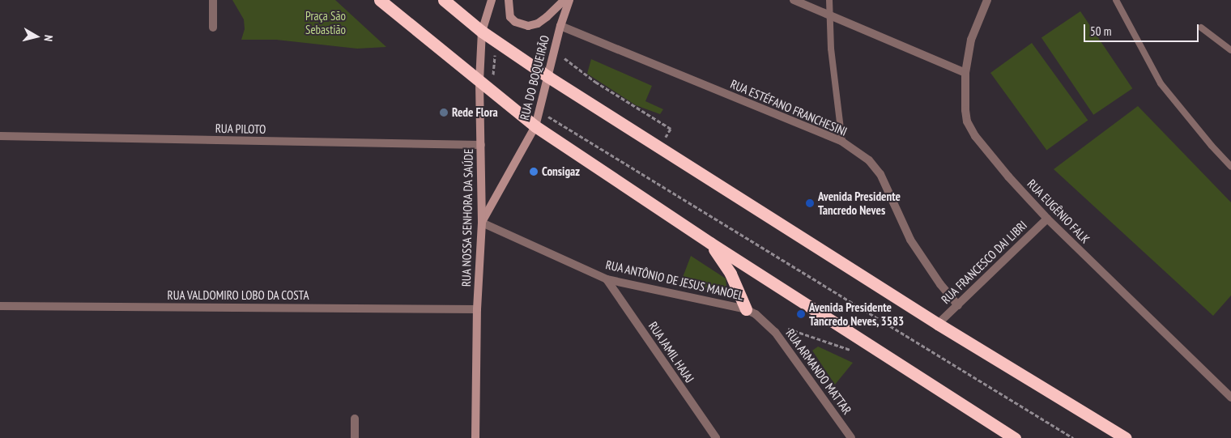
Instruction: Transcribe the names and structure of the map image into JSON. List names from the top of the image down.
{
  "streets": {
    "main road": ["RUA DO BOQUEIRÃO", "RUA NOSSA SENHORA DA SAÚDE"],
    "street": [
      "RUA ESTÉFANO FRANCHESINI",
      "RUA PILOTO",
      "RUA EUGÊNIO FALK",
      "RUA FRANCESCO DAI LIBRI",
      "RUA ANTÔNIO DE JESUS MANOEL",
      "RUA VALDOMIRO LOBO DA COSTA",
      "RUA JAMIL HAJAJ",
      "RUA ARMANDO MATTAR"
    ]
  },
  "crossings": [
    ["RUA DO BOQUEIRÃO", "RUA ESTÉFANO FRANCHESINI"],
    ["RUA DO BOQUEIRÃO", "RUA NOSSA SENHORA DA SAÚDE"],
    ["RUA DO BOQUEIRÃO", "RUA ANTÔNIO DE JESUS MANOEL"],
    ["RUA ESTÉFANO FRANCHESINI", "RUA FRANCESCO DAI LIBRI"],
    ["RUA PILOTO", "RUA NOSSA SENHORA DA SAÚDE"],
    ["RUA EUGÊNIO FALK", "RUA FRANCESCO DAI LIBRI"],
    ["RUA NOSSA SENHORA DA SAÚDE", "RUA ANTÔNIO DE JESUS MANOEL"],
    ["RUA NOSSA SENHORA DA SAÚDE", "RUA VALDOMIRO LOBO DA COSTA"],
    ["RUA ANTÔNIO DE JESUS MANOEL", "RUA JAMIL HAJAJ"],
    ["RUA ANTÔNIO DE JESUS MANOEL", "RUA ARMANDO MATTAR"]
  ],
  "parks": ["Praça São Sebastião"],
  "places": [
    "Rede Flora",
    "Consigaz",
    "Avenida Presidente Tancredo Neves",
    "Avenida Presidente Tancredo Neves, 3583"
  ],
  "scale_bar": "50 m",
  "north": "right"
}
